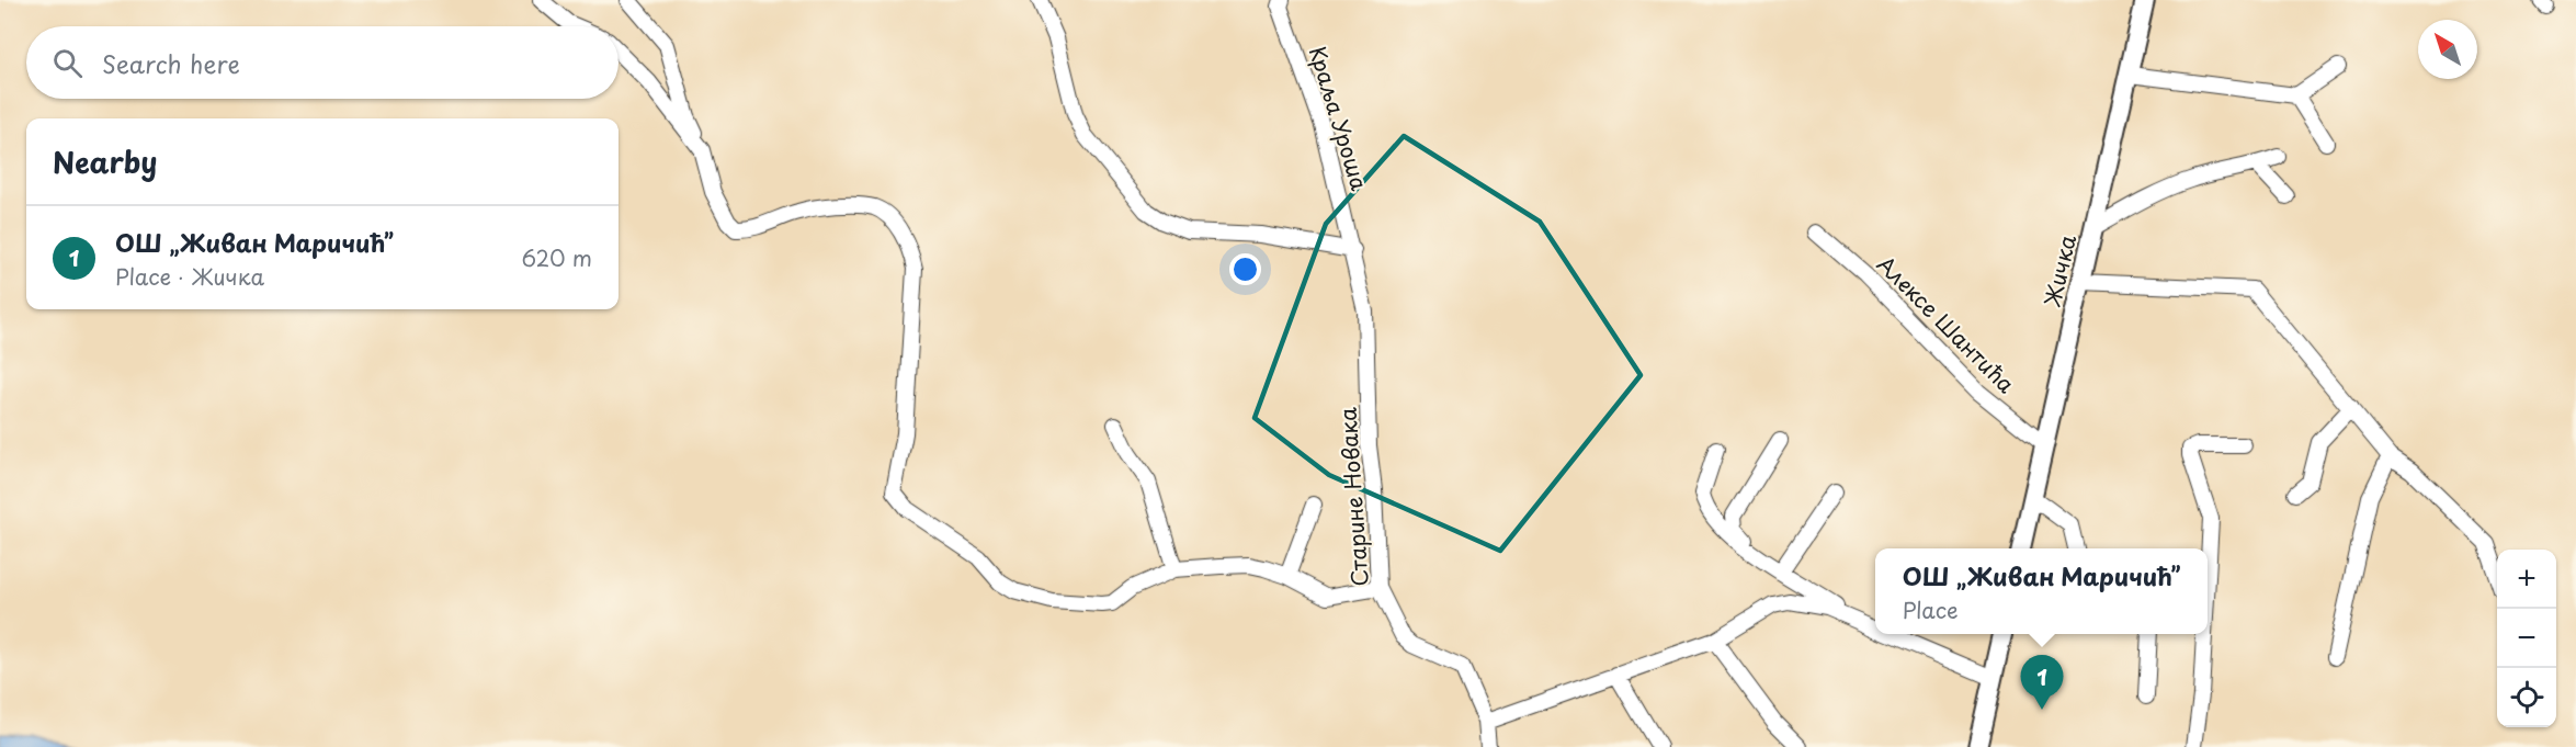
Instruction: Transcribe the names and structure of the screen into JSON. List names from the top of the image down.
{
  "streets": {
    "main road": ["Жичка"],
    "street": ["Краља Уроша", "Алексе Шантића", "Старине Новака"]
  },
  "crossings": [
    ["Краља Уроша", "Старине Новака"],
    ["Жичка", "Алексе Шантића"]
  ],
  "north": "top left",
  "page": {
    "search": "Search here",
    "heading": "Nearby",
    "list": [
      {
        "mark": "1",
        "name": "ОШ „Живан Маричић”",
        "note": "Place · Жичка",
        "value": "620 m"
      }
    ],
    "popup": ["ОШ „Живан Маричић”", "Place"],
    "map_buttons": ["+", "−"],
    "pins": "1"
  }
}
